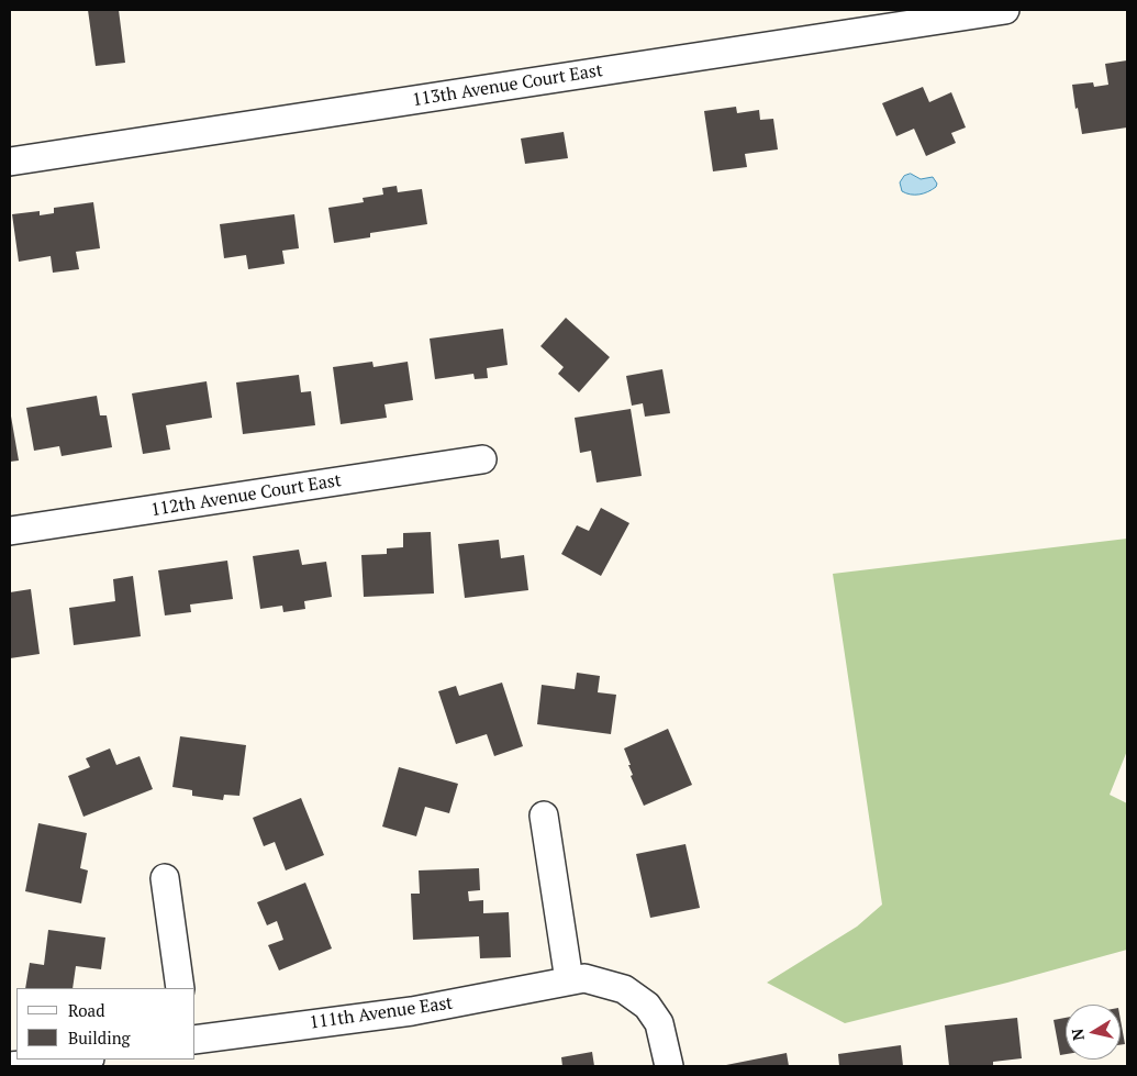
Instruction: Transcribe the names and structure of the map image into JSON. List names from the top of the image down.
{
  "streets": {
    "street": ["113th Avenue Court East", "112th Avenue Court East", "111th Avenue East"]
  },
  "legend": ["Road", "Building"],
  "north": "left"
}
